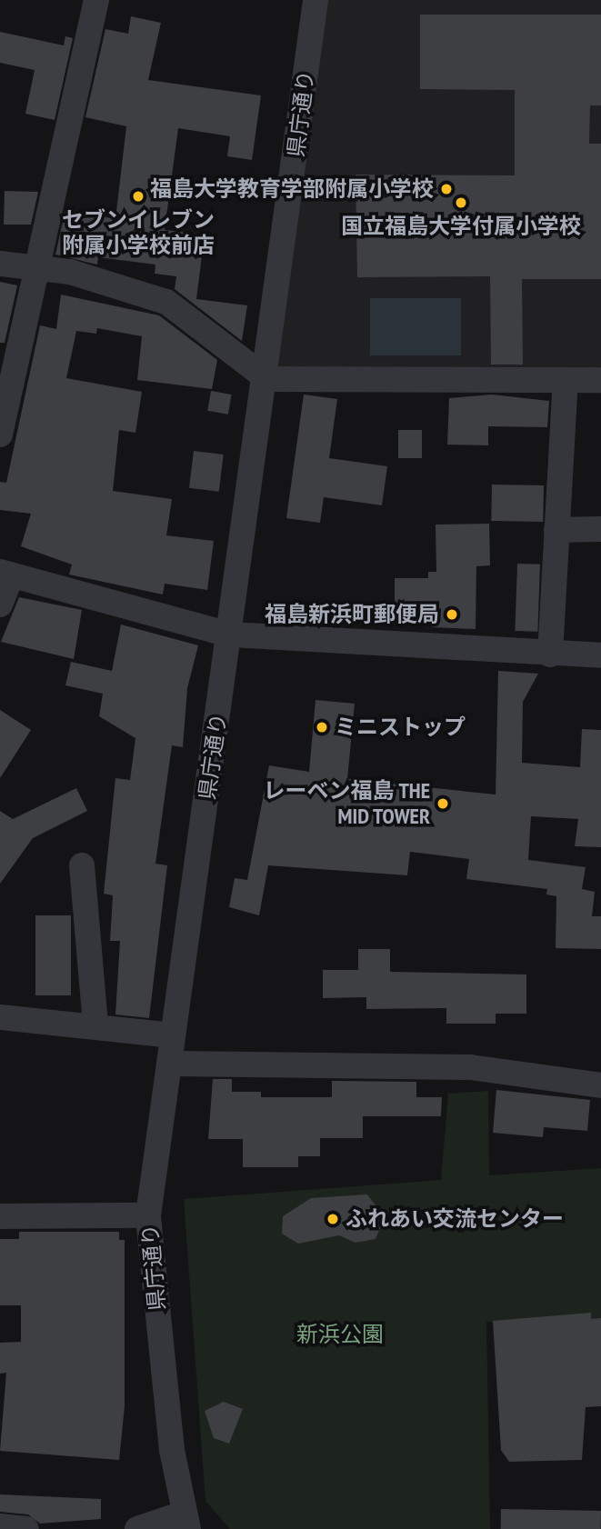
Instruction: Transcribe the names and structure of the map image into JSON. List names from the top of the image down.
{
  "streets": {
    "street": ["県庁通り"]
  },
  "parks": ["新浜公園"],
  "places": [
    "福島大学教育学部附属小学校",
    "セブンイレブン 附属小学校前店",
    "国立福島大学付属小学校",
    "福島新浜町郵便局",
    "ミニストップ",
    "レーベン福島 THE MID TOWER",
    "ふれあい交流センター"
  ]
}
